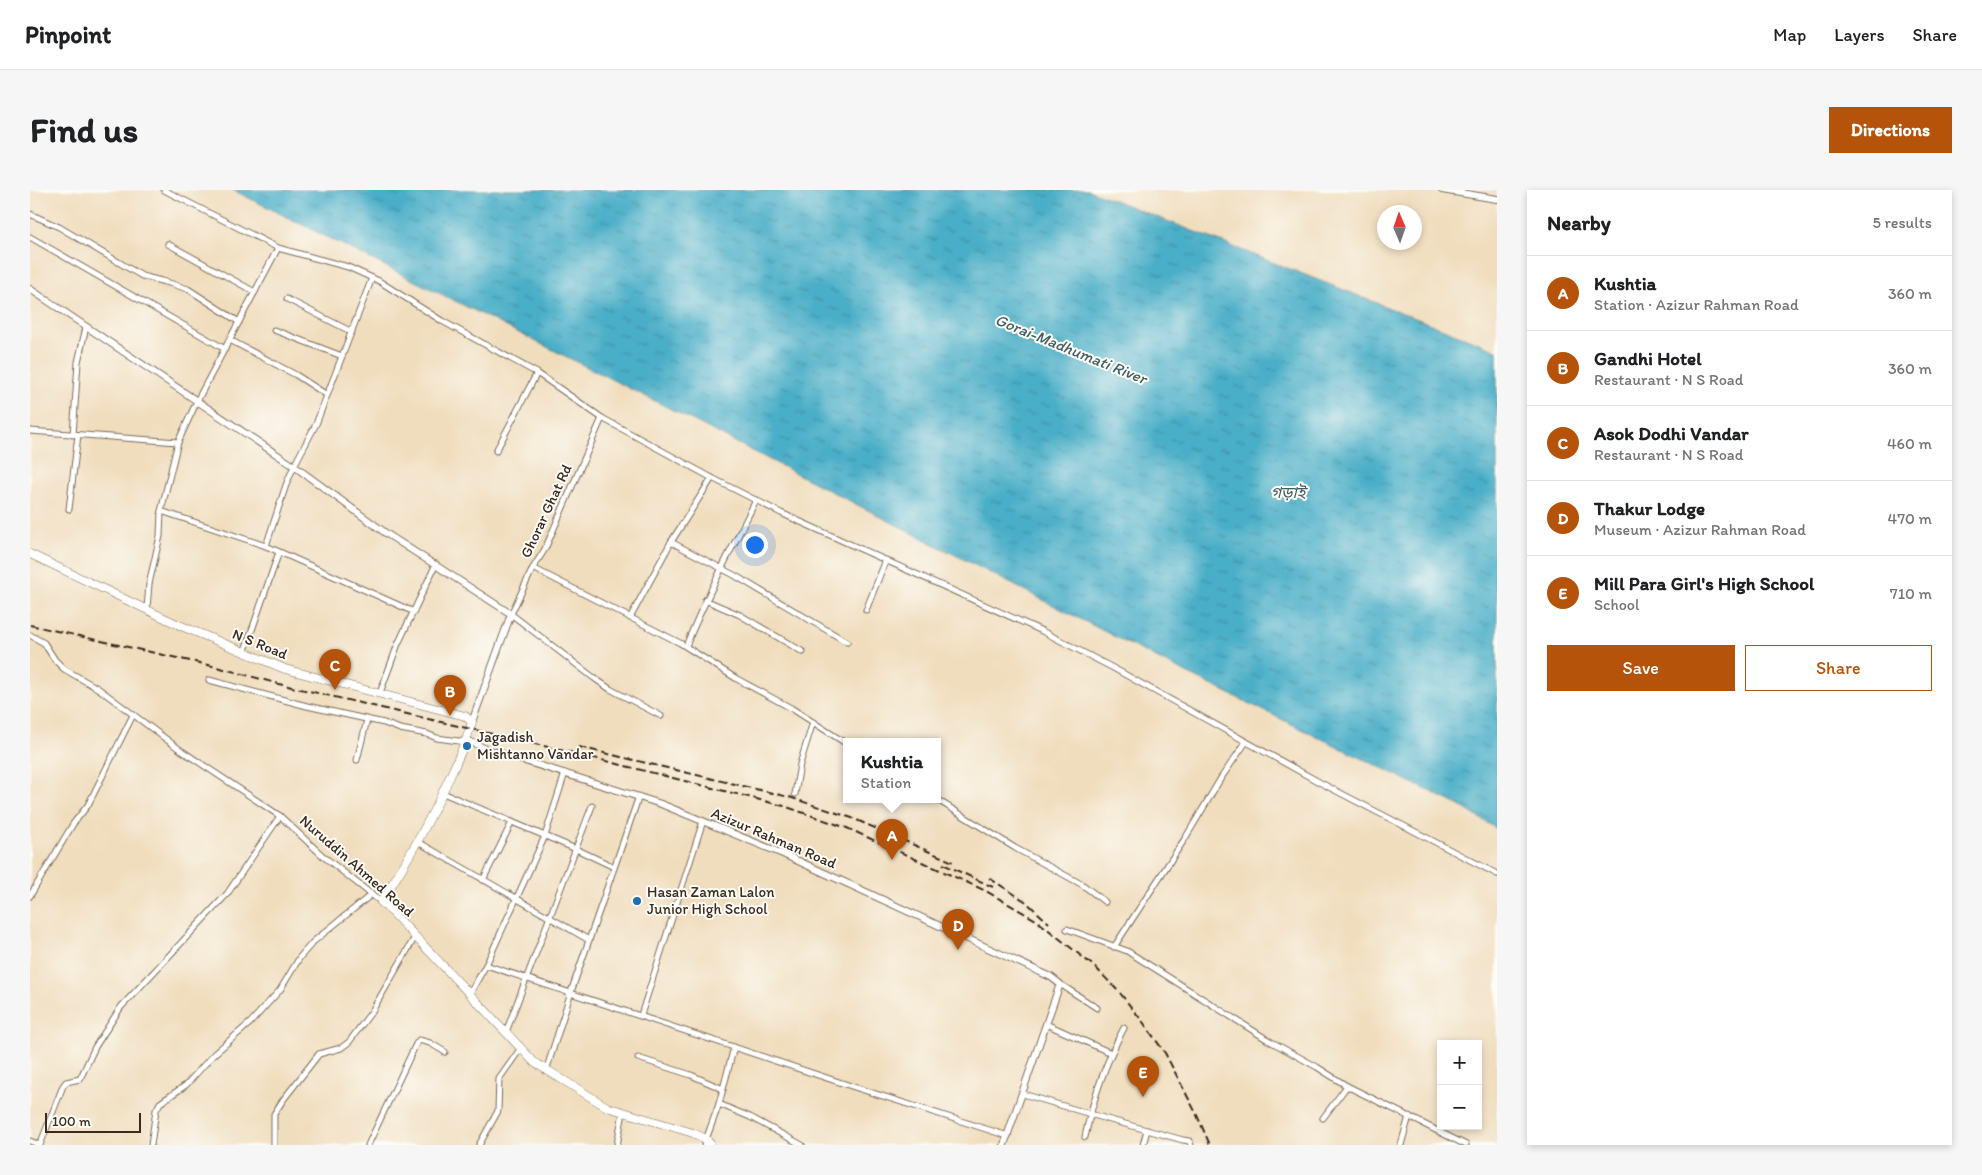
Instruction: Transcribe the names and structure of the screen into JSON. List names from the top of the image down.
{
  "streets": {
    "main road": ["N S Road", "Nuruddin Ahmed Road"],
    "street": ["Ghorar Ghat Rd", "Azizur Rahman Road"]
  },
  "water": ["Gorai-Madhumati River", "গড়াই"],
  "places": ["Jagadish Mishtanno Vandar", "Hasan Zaman Lalon Junior High School"],
  "scale_bar": "100 m",
  "north": "top",
  "page": {
    "header": "Pinpoint",
    "nav": ["Map", "Layers", "Share"],
    "buttons": [
      "Directions",
      ["Save", "Share"]
    ],
    "title": "Find us",
    "heading": ["Nearby", "5 results"],
    "list": [
      {
        "mark": "A",
        "name": "Kushtia",
        "note": "Station · Azizur Rahman Road",
        "value": "360 m"
      },
      {
        "mark": "B",
        "name": "Gandhi Hotel",
        "note": "Restaurant · N S Road",
        "value": "360 m"
      },
      {
        "mark": "C",
        "name": "Asok Dodhi Vandar",
        "note": "Restaurant · N S Road",
        "value": "460 m"
      },
      {
        "mark": "D",
        "name": "Thakur Lodge",
        "note": "Museum · Azizur Rahman Road",
        "value": "470 m"
      },
      {
        "mark": "E",
        "name": "Mill Para Girl's High School",
        "note": "School",
        "value": "710 m"
      }
    ],
    "pins": [
      "C",
      "B",
      "A",
      "D",
      "E"
    ],
    "popup": ["Kushtia", "Station"],
    "map_buttons": ["+", "−"],
    "scale": "100 m"
  }
}
